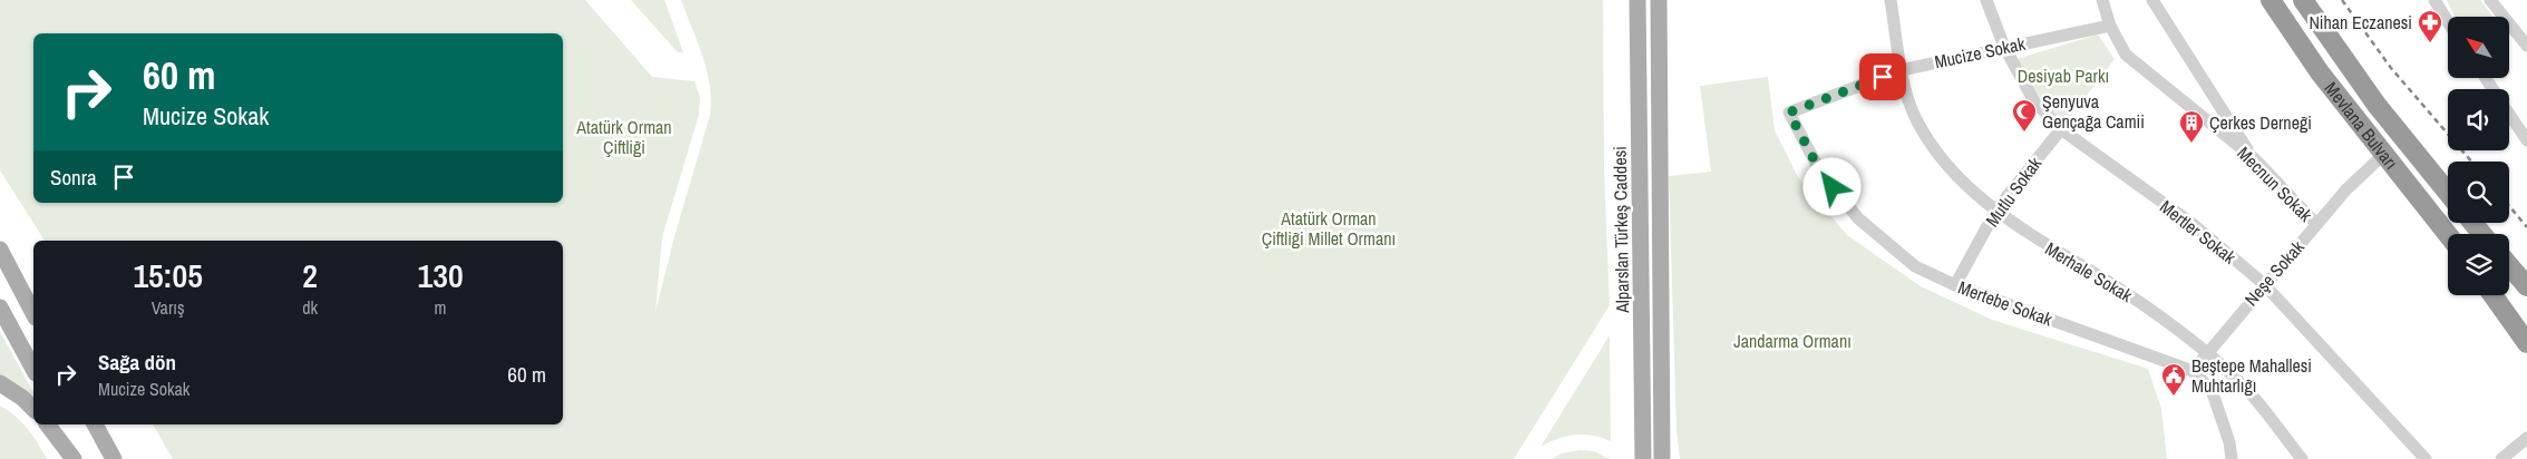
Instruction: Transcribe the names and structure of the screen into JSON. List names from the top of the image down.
{
  "streets": {
    "highway": ["Mevlana Bulvarı"],
    "main road": ["Alparslan Türkeş Caddesi"],
    "street": [
      "Mucize Sokak",
      "Mecnun Sokak",
      "Mutlu Sokak",
      "Mertler Sokak",
      "Merhale Sokak",
      "Neşe Sokak",
      "Mertebe Sokak"
    ]
  },
  "crossings": [
    ["Mucize Sokak", "Mecnun Sokak"],
    ["Mucize Sokak", "Mertler Sokak"],
    ["Mucize Sokak", "Merhale Sokak"],
    ["Mucize Sokak", "Mertebe Sokak"],
    ["Mevlana Bulvarı", "Neşe Sokak"],
    ["Mecnun Sokak", "Neşe Sokak"],
    ["Mutlu Sokak", "Mertler Sokak"],
    ["Mutlu Sokak", "Merhale Sokak"],
    ["Mutlu Sokak", "Mertebe Sokak"],
    ["Mertler Sokak", "Neşe Sokak"],
    ["Merhale Sokak", "Neşe Sokak"],
    ["Neşe Sokak", "Mertebe Sokak"]
  ],
  "parks": [
    "Desiyab Parkı",
    "Atatürk Orman Çiftliği",
    "Atatürk Orman Çiftliği Millet Ormanı",
    "Jandarma Ormanı"
  ],
  "places": {
    "pharmacy": ["Nihan Eczanesi"],
    "mosque": ["Şenyuva Gençağa Camii"],
    "building": ["Çerkes Derneği"],
    "public building": ["Beştepe Mahallesi Muhtarlığı"]
  },
  "north": "top left",
  "page": {
    "turn": ["60 m", "Mucize Sokak"],
    "then": "Sonra",
    "eta": [
      "15:05",
      "Varış",
      "2",
      "dk",
      "130",
      "m"
    ],
    "list": [
      {
        "name": "Sağa dön",
        "note": "Mucize Sokak",
        "value": "60 m"
      }
    ]
  }
}
